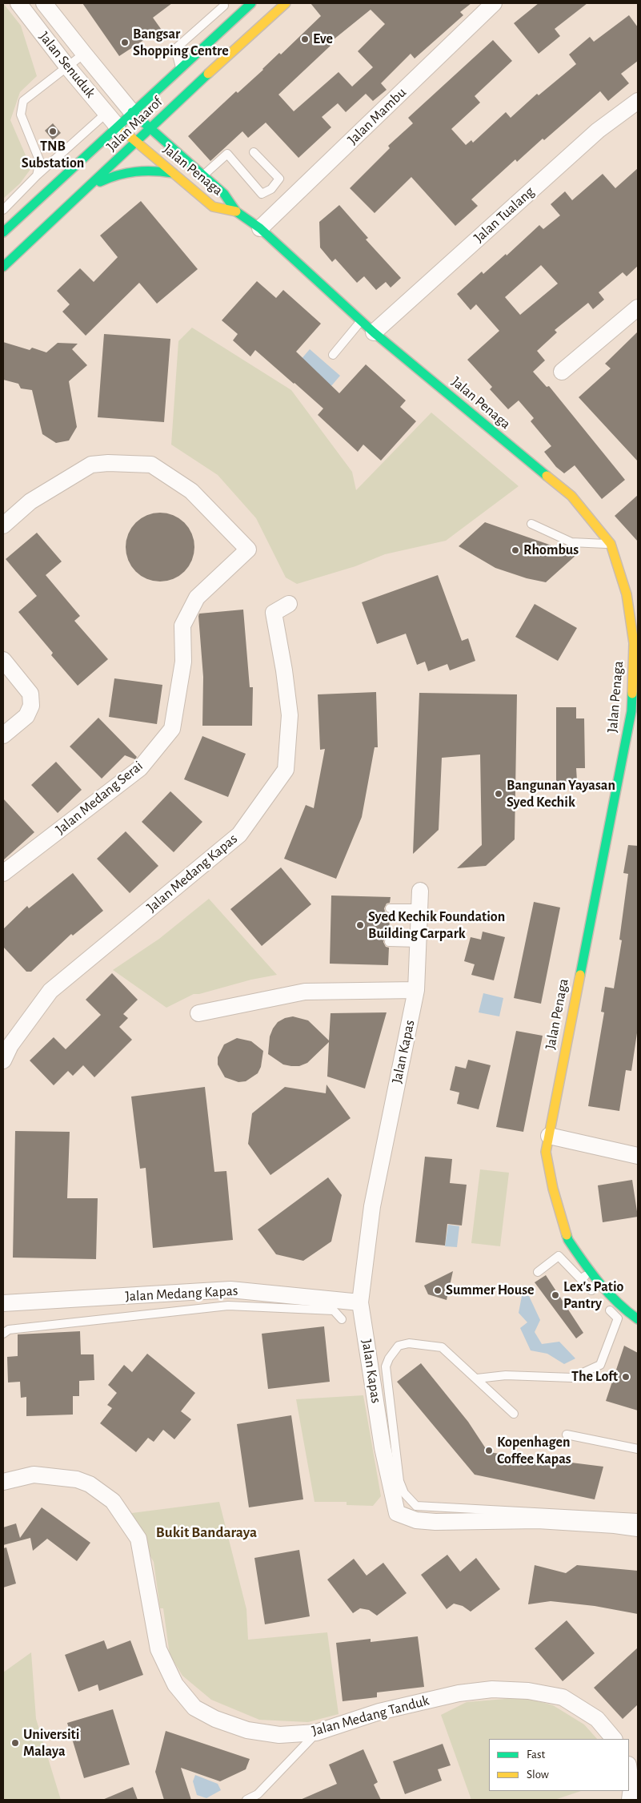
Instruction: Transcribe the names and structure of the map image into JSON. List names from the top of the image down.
{
  "streets": {
    "street": [
      "Jalan Senuduk",
      "Jalan Mambu",
      "Jalan Maarof",
      "Jalan Penaga",
      "Jalan Tualang",
      "Jalan Medang Serai",
      "Jalan Medang Kapas",
      "Jalan Kapas",
      "Jalan Medang Tanduk"
    ]
  },
  "crossings": [
    ["Jalan Senuduk", "Jalan Maarof"],
    ["Jalan Senuduk", "Jalan Penaga"],
    ["Jalan Mambu", "Jalan Penaga"],
    ["Jalan Maarof", "Jalan Penaga"],
    ["Jalan Penaga", "Jalan Tualang"],
    ["Jalan Medang Kapas", "Jalan Kapas"]
  ],
  "districts": ["Bukit Bandaraya"],
  "places": [
    "Eve",
    "Bangsar Shopping Centre",
    "TNB Substation",
    "Rhombus",
    "Bangunan Yayasan Syed Kechik",
    "Syed Kechik Foundation Building Carpark",
    "Summer House",
    "Lex's Patio Pantry",
    "The Loft",
    "Kopenhagen Coffee Kapas",
    "Universiti Malaya"
  ],
  "legend": ["Fast", "Slow"]
}
